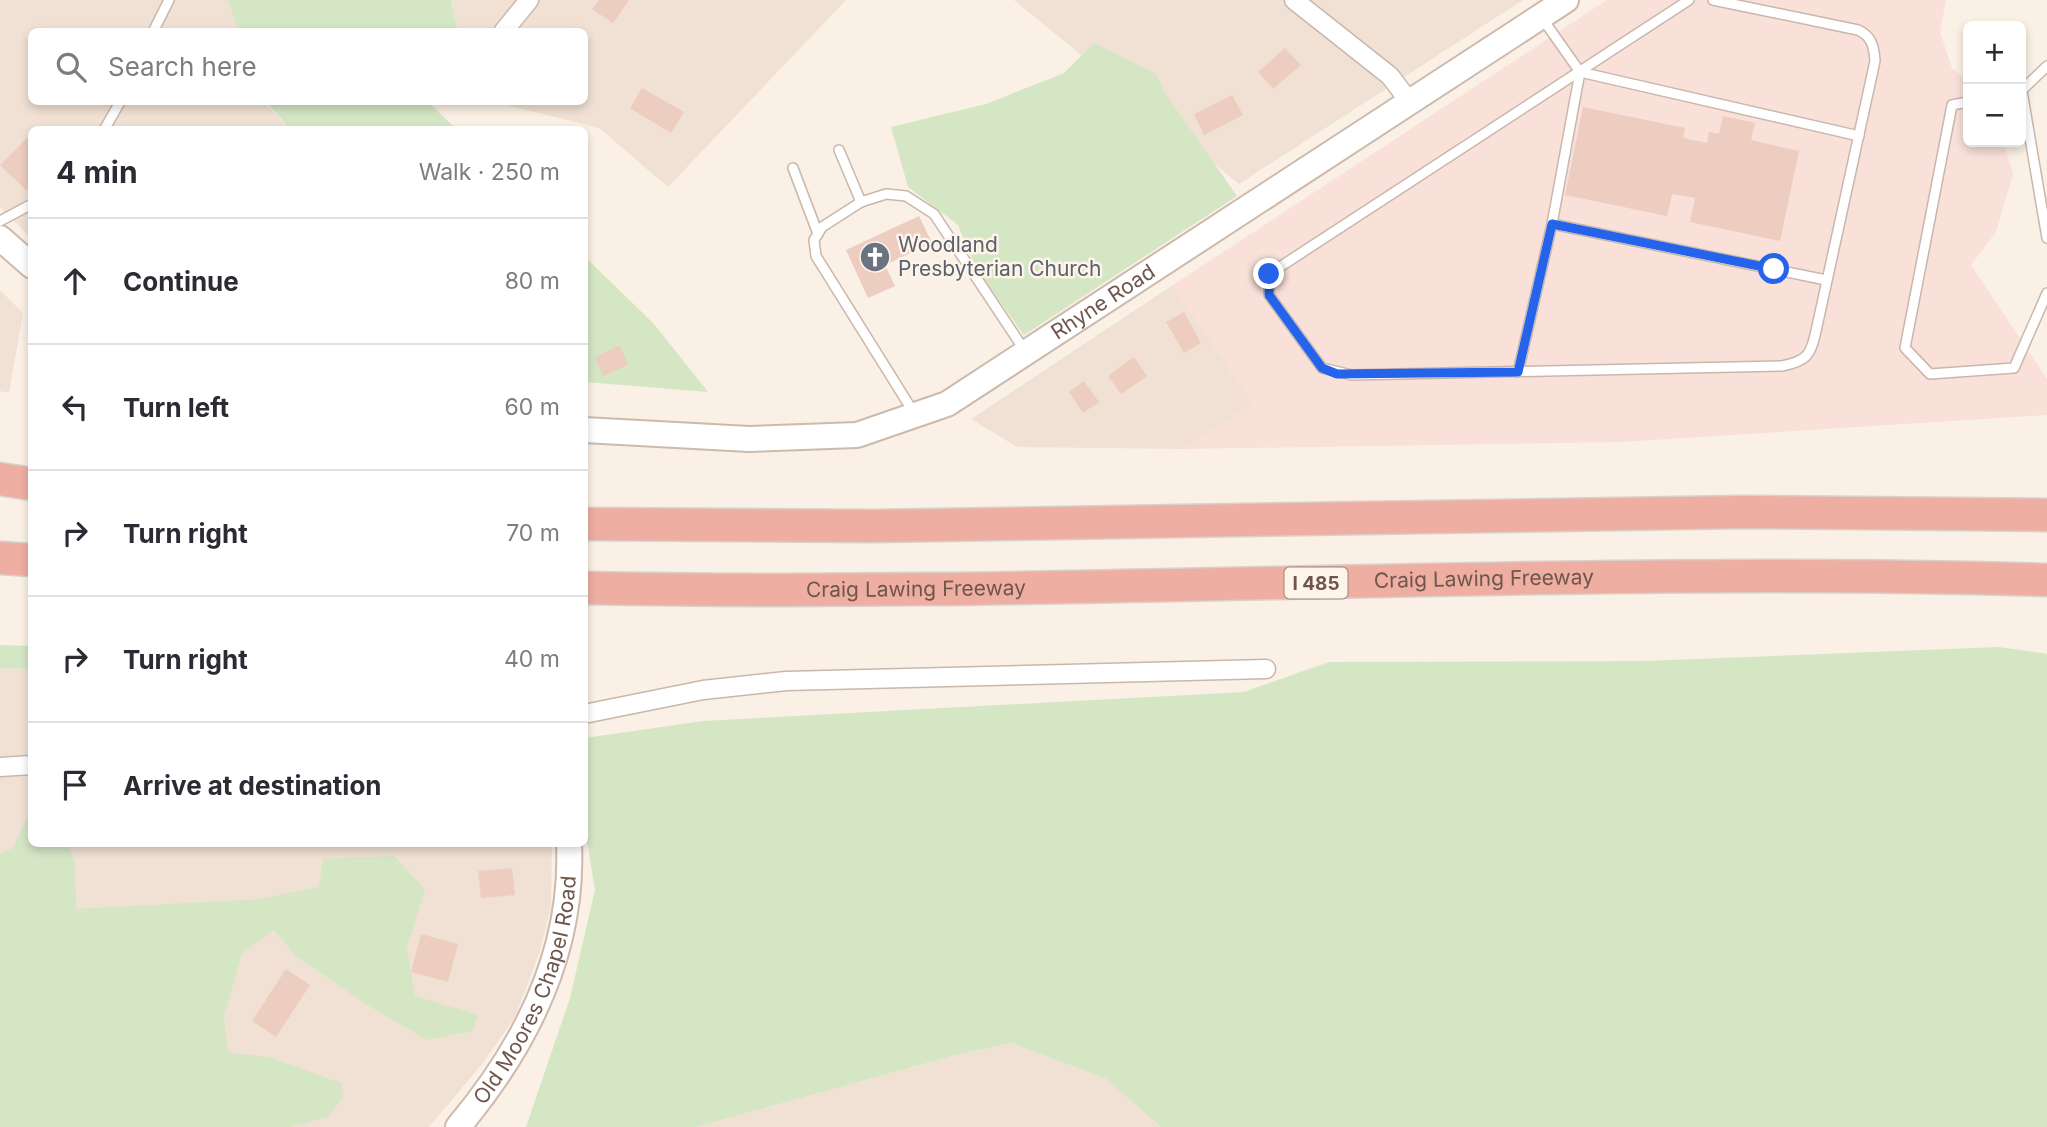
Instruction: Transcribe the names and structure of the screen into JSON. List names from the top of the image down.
{
  "streets": {
    "highway": ["Craig Lawing Freeway", "I 485"],
    "street": ["Rhyne Road", "Old Moores Chapel Road"]
  },
  "places": {
    "church": ["Woodland Presbyterian Church"]
  },
  "page": {
    "map_buttons": ["+", "−"],
    "search": "Search here",
    "heading": ["4 min", "Walk · 250 m"],
    "list": [
      ["Continue", "80 m"],
      ["Turn left", "60 m"],
      ["Turn right", "70 m"],
      ["Turn right", "40 m"],
      "Arrive at destination"
    ]
  }
}
